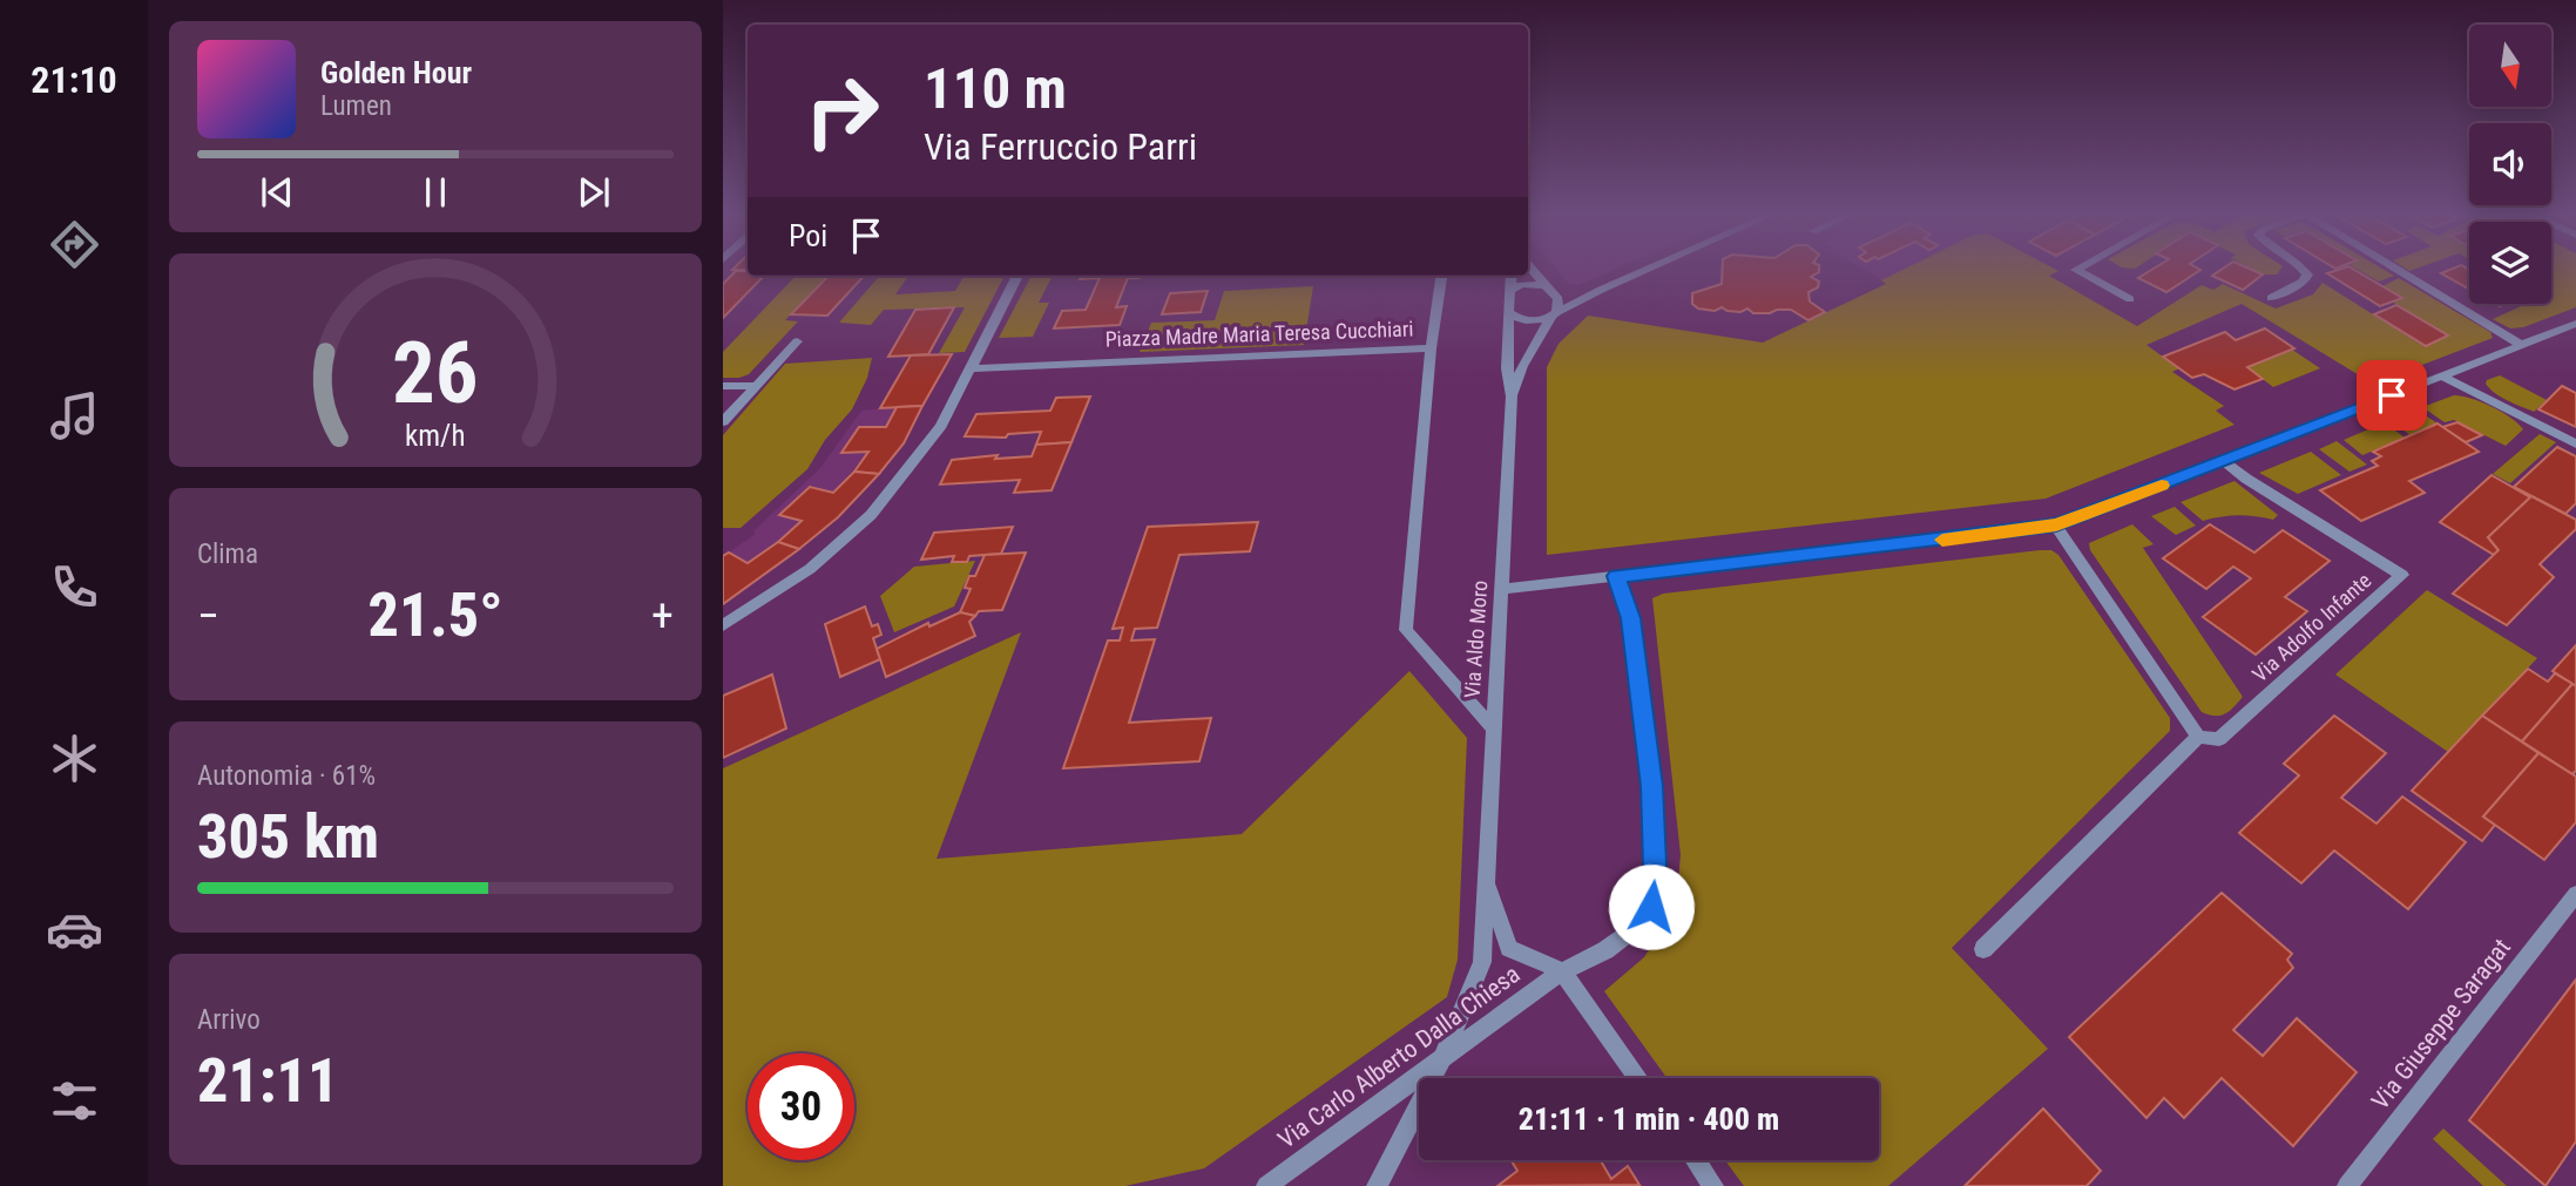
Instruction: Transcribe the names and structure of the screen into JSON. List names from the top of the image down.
{
  "streets": {
    "street": [
      "Piazza Madre Maria Teresa Cucchiari",
      "Via Adolfo Infante",
      "Via Aldo Moro",
      "Via Giuseppe Saragat",
      "Via Carlo Alberto Dalla Chiesa"
    ]
  },
  "crossings": [
    ["Piazza Madre Maria Teresa Cucchiari", "Via Aldo Moro"],
    ["Via Aldo Moro", "Via Carlo Alberto Dalla Chiesa"]
  ],
  "north": "bottom",
  "page": {
    "tabs": "21:10",
    "turn": ["110 m", "Via Ferruccio Parri"],
    "song": ["Golden Hour", "Lumen"],
    "then": "Poi",
    "tile": [
      "Clima",
      ["Autonomia · 61%", "305 km"],
      ["Arrivo", "21:11"]
    ],
    "heat": ["−", "21.5°", "+"],
    "limit": "30",
    "trip": "21:11 · 1 min · 400 m",
    "gauge": ["26", "km/h"]
  }
}
